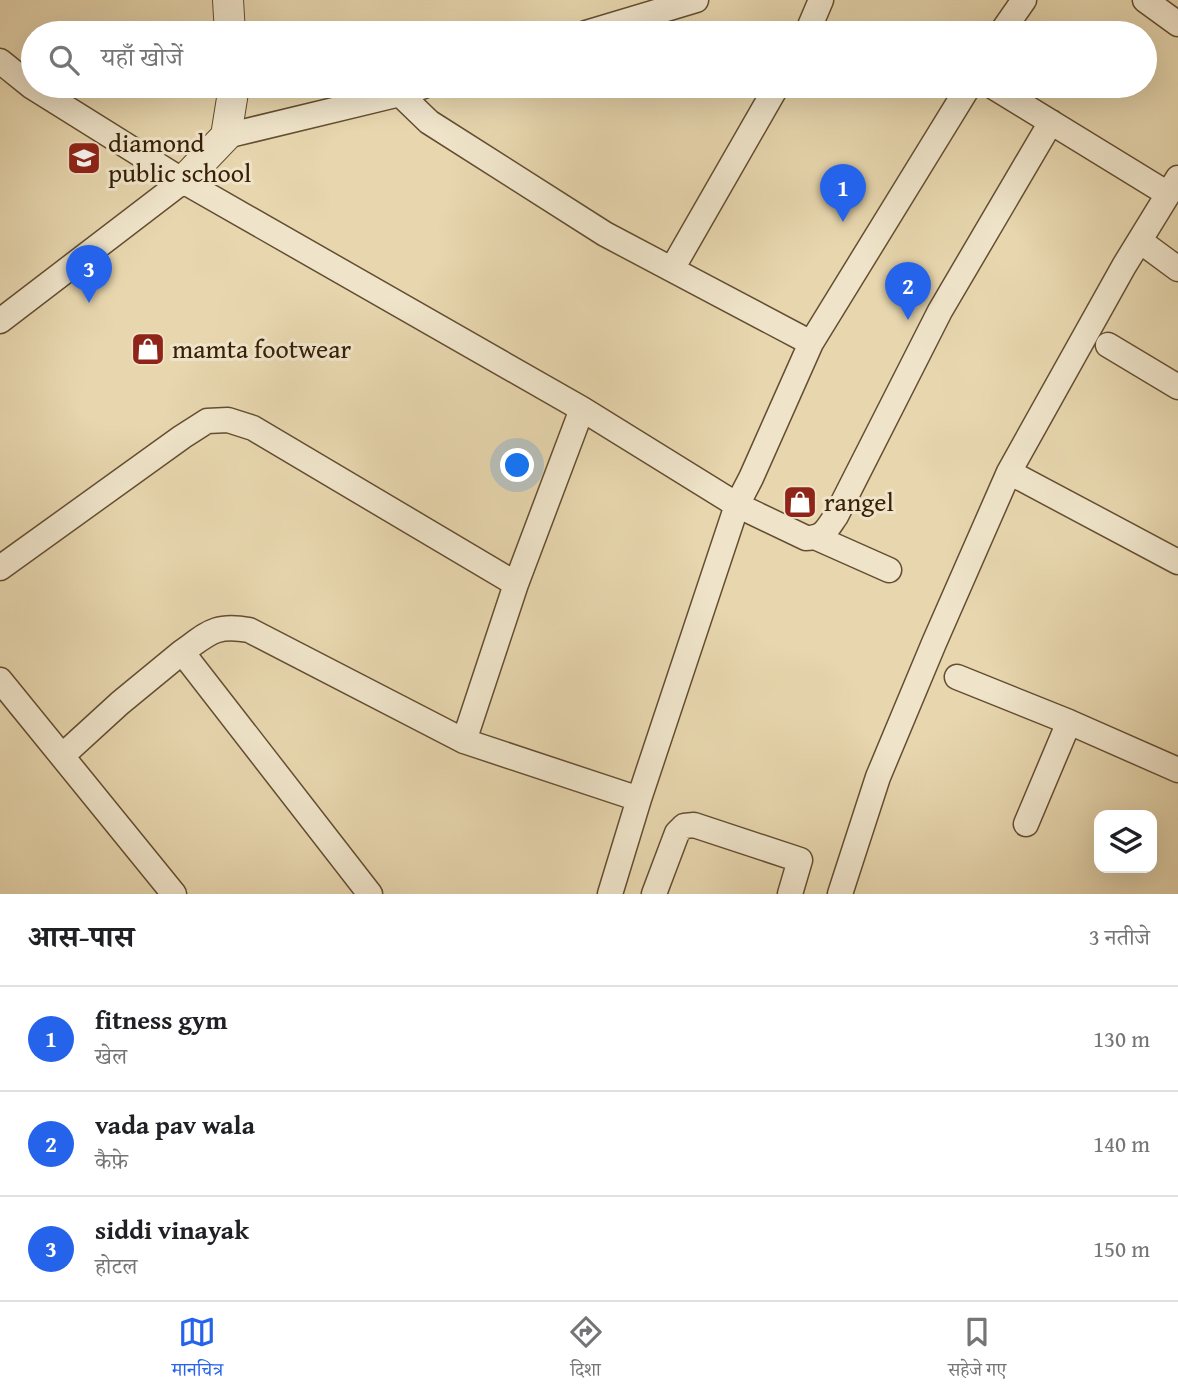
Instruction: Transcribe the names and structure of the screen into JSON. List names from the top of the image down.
{
  "places": {
    "school or university": ["diamond public school"],
    "shop": ["mamta footwear", "rangel"]
  },
  "page": {
    "search": "यहाँ खोजें",
    "pins": ["1", "3", "2"],
    "heading": ["आस-पास", "3 नतीजे"],
    "list": [
      {
        "mark": "1",
        "name": "fitness gym",
        "note": "खेल",
        "value": "130 m"
      },
      {
        "mark": "2",
        "name": "vada pav wala",
        "note": "कैफ़े",
        "value": "140 m"
      },
      {
        "mark": "3",
        "name": "siddi vinayak",
        "note": "होटल",
        "value": "150 m"
      }
    ],
    "nav": ["मानचित्र", "दिशा", "सहेजे गए"]
  }
}
